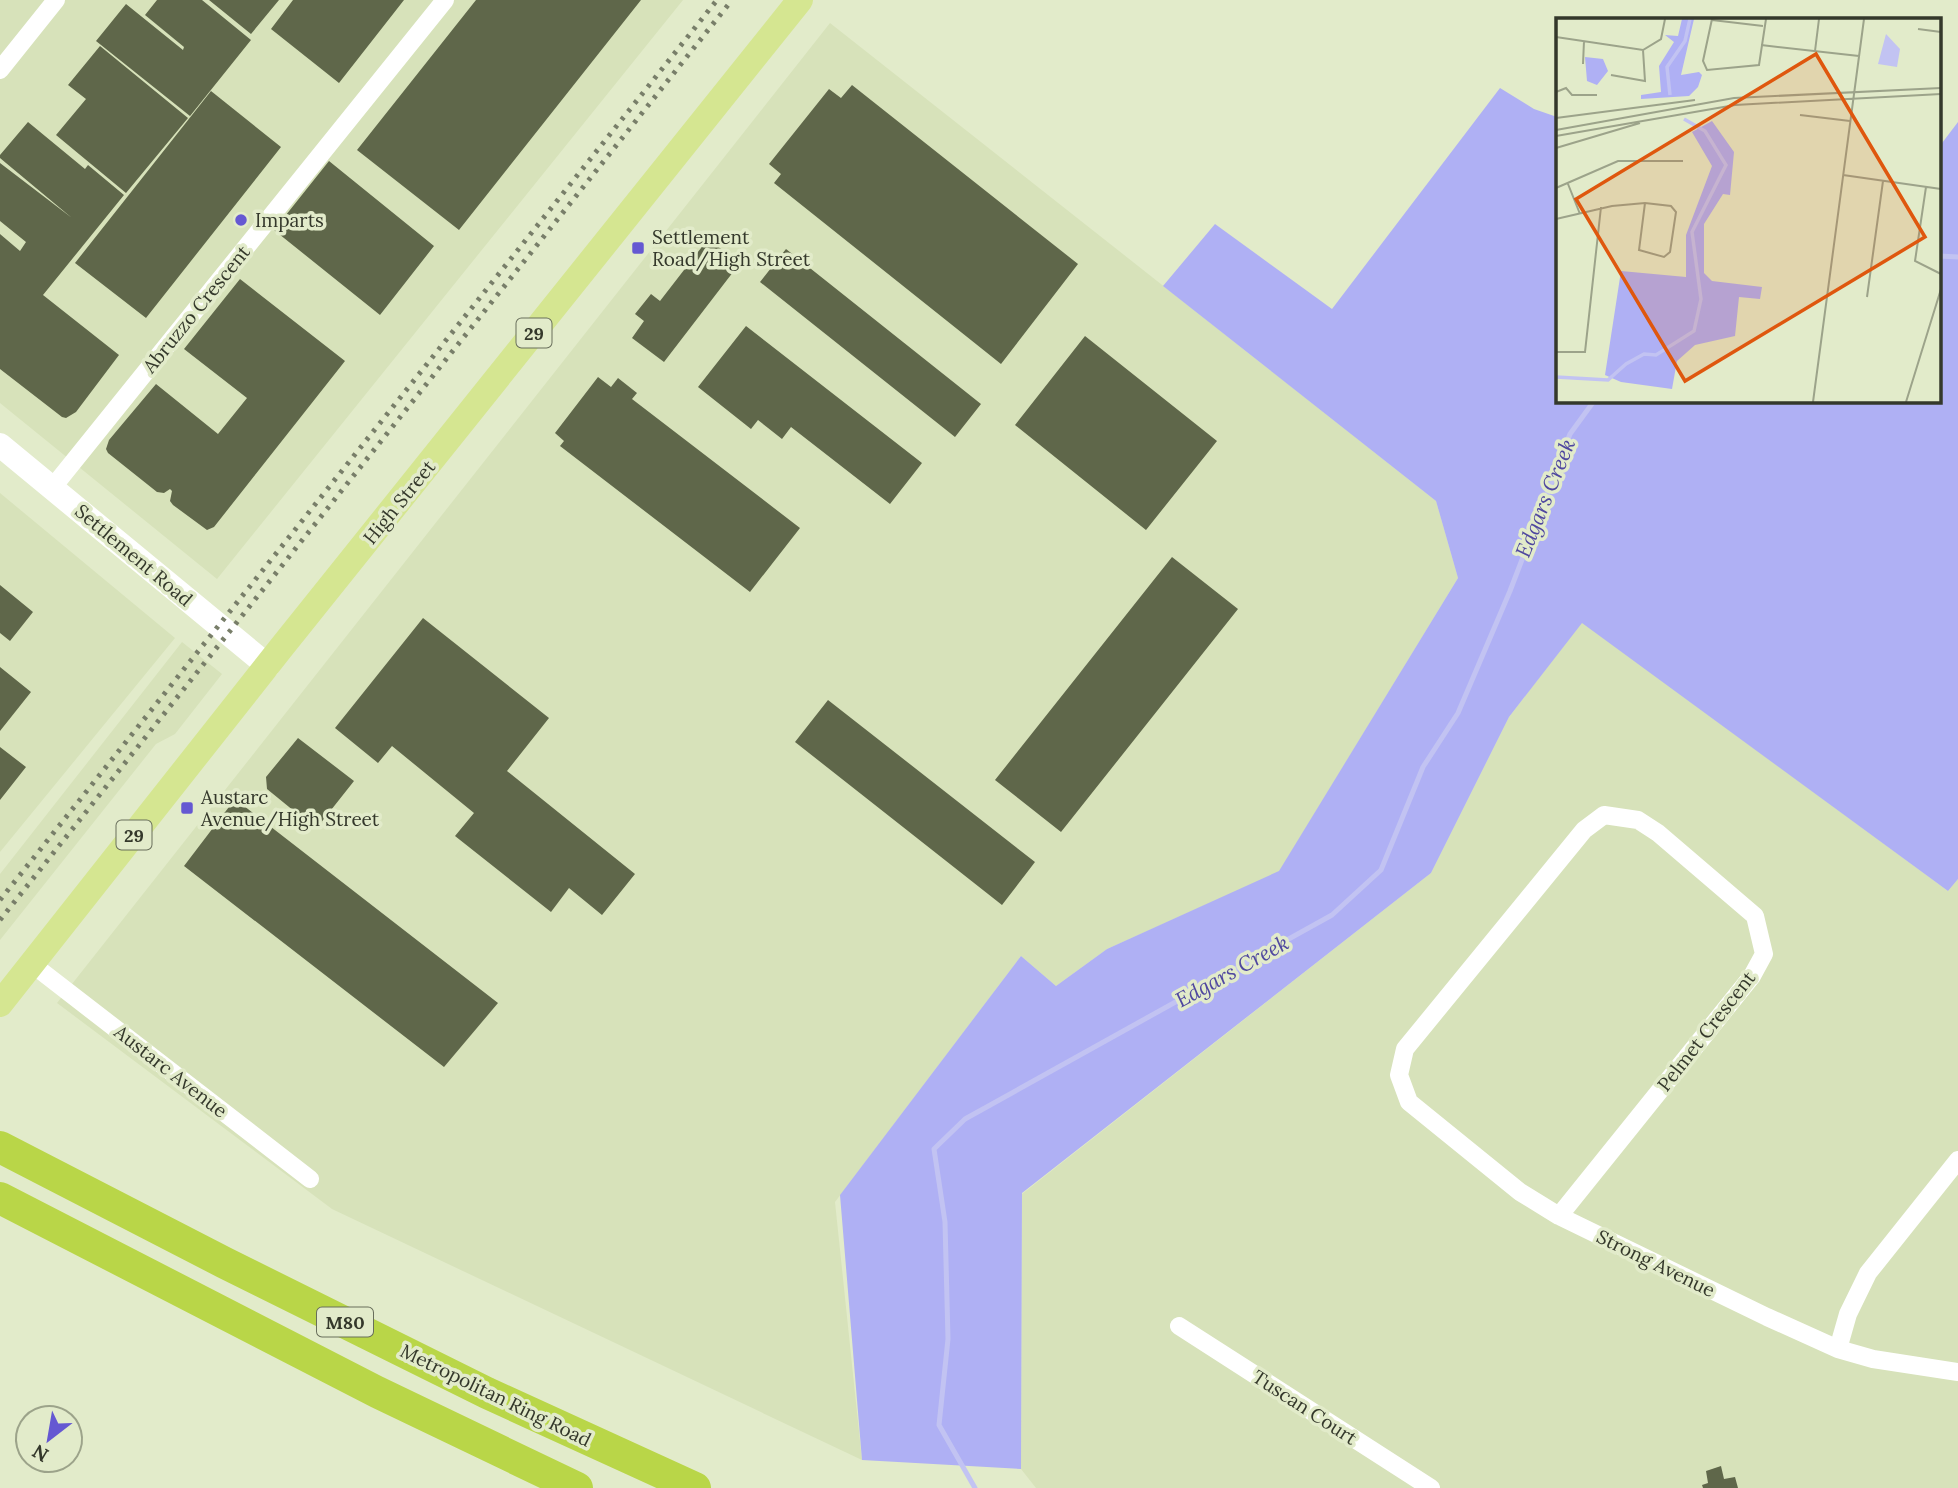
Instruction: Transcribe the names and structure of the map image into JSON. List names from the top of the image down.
{
  "streets": {
    "highway": ["M80", "Metropolitan Ring Road"],
    "main road": ["29", "High Street", "Settlement Road"],
    "street": [
      "Abruzzo Crescent",
      "Pelmet Crescent",
      "Austarc Avenue",
      "Strong Avenue",
      "Tuscan Court"
    ]
  },
  "crossings": [
    ["Abruzzo Crescent", "Settlement Road"],
    ["High Street", "Settlement Road"],
    ["High Street", "Austarc Avenue"],
    ["Pelmet Crescent", "Strong Avenue"]
  ],
  "water": ["Edgars Creek"],
  "places": {
    "other": ["Imparts"],
    "transit": ["Settlement Road/High Street", "Austarc Avenue/High Street"]
  },
  "north": "bottom left"
}
